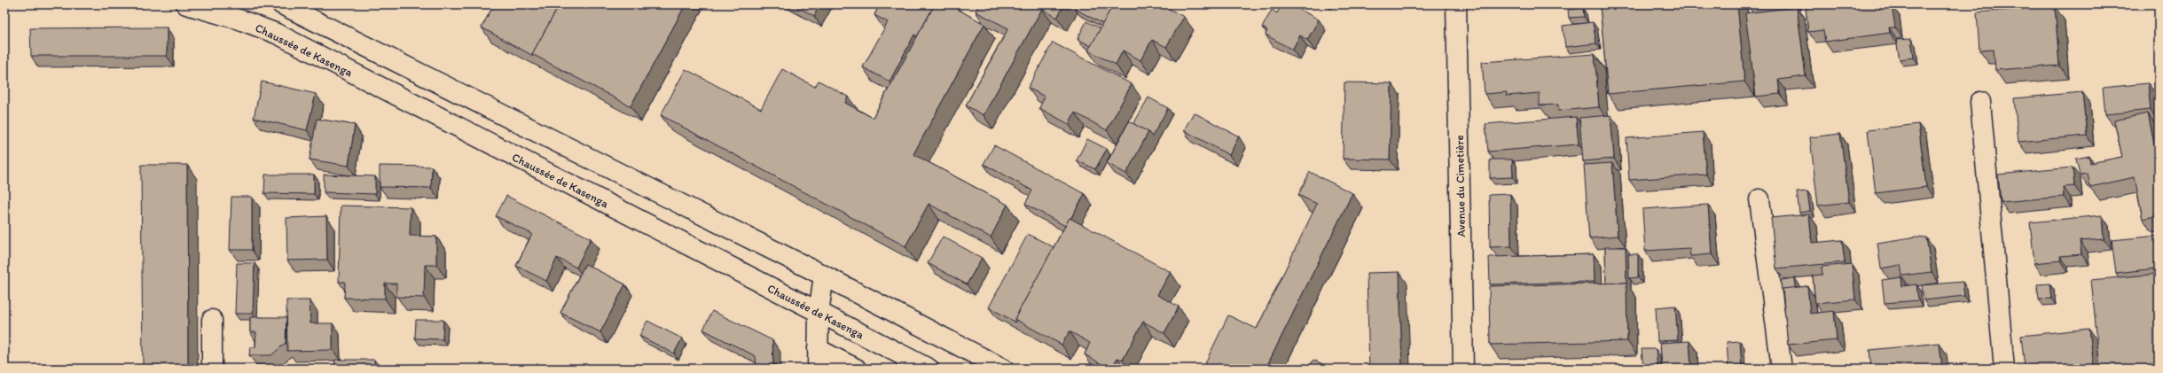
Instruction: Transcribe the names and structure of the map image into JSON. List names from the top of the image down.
{
  "streets": {
    "main road": ["Chaussée de Kasenga", "Avenue du Cimetière"]
  }
}
